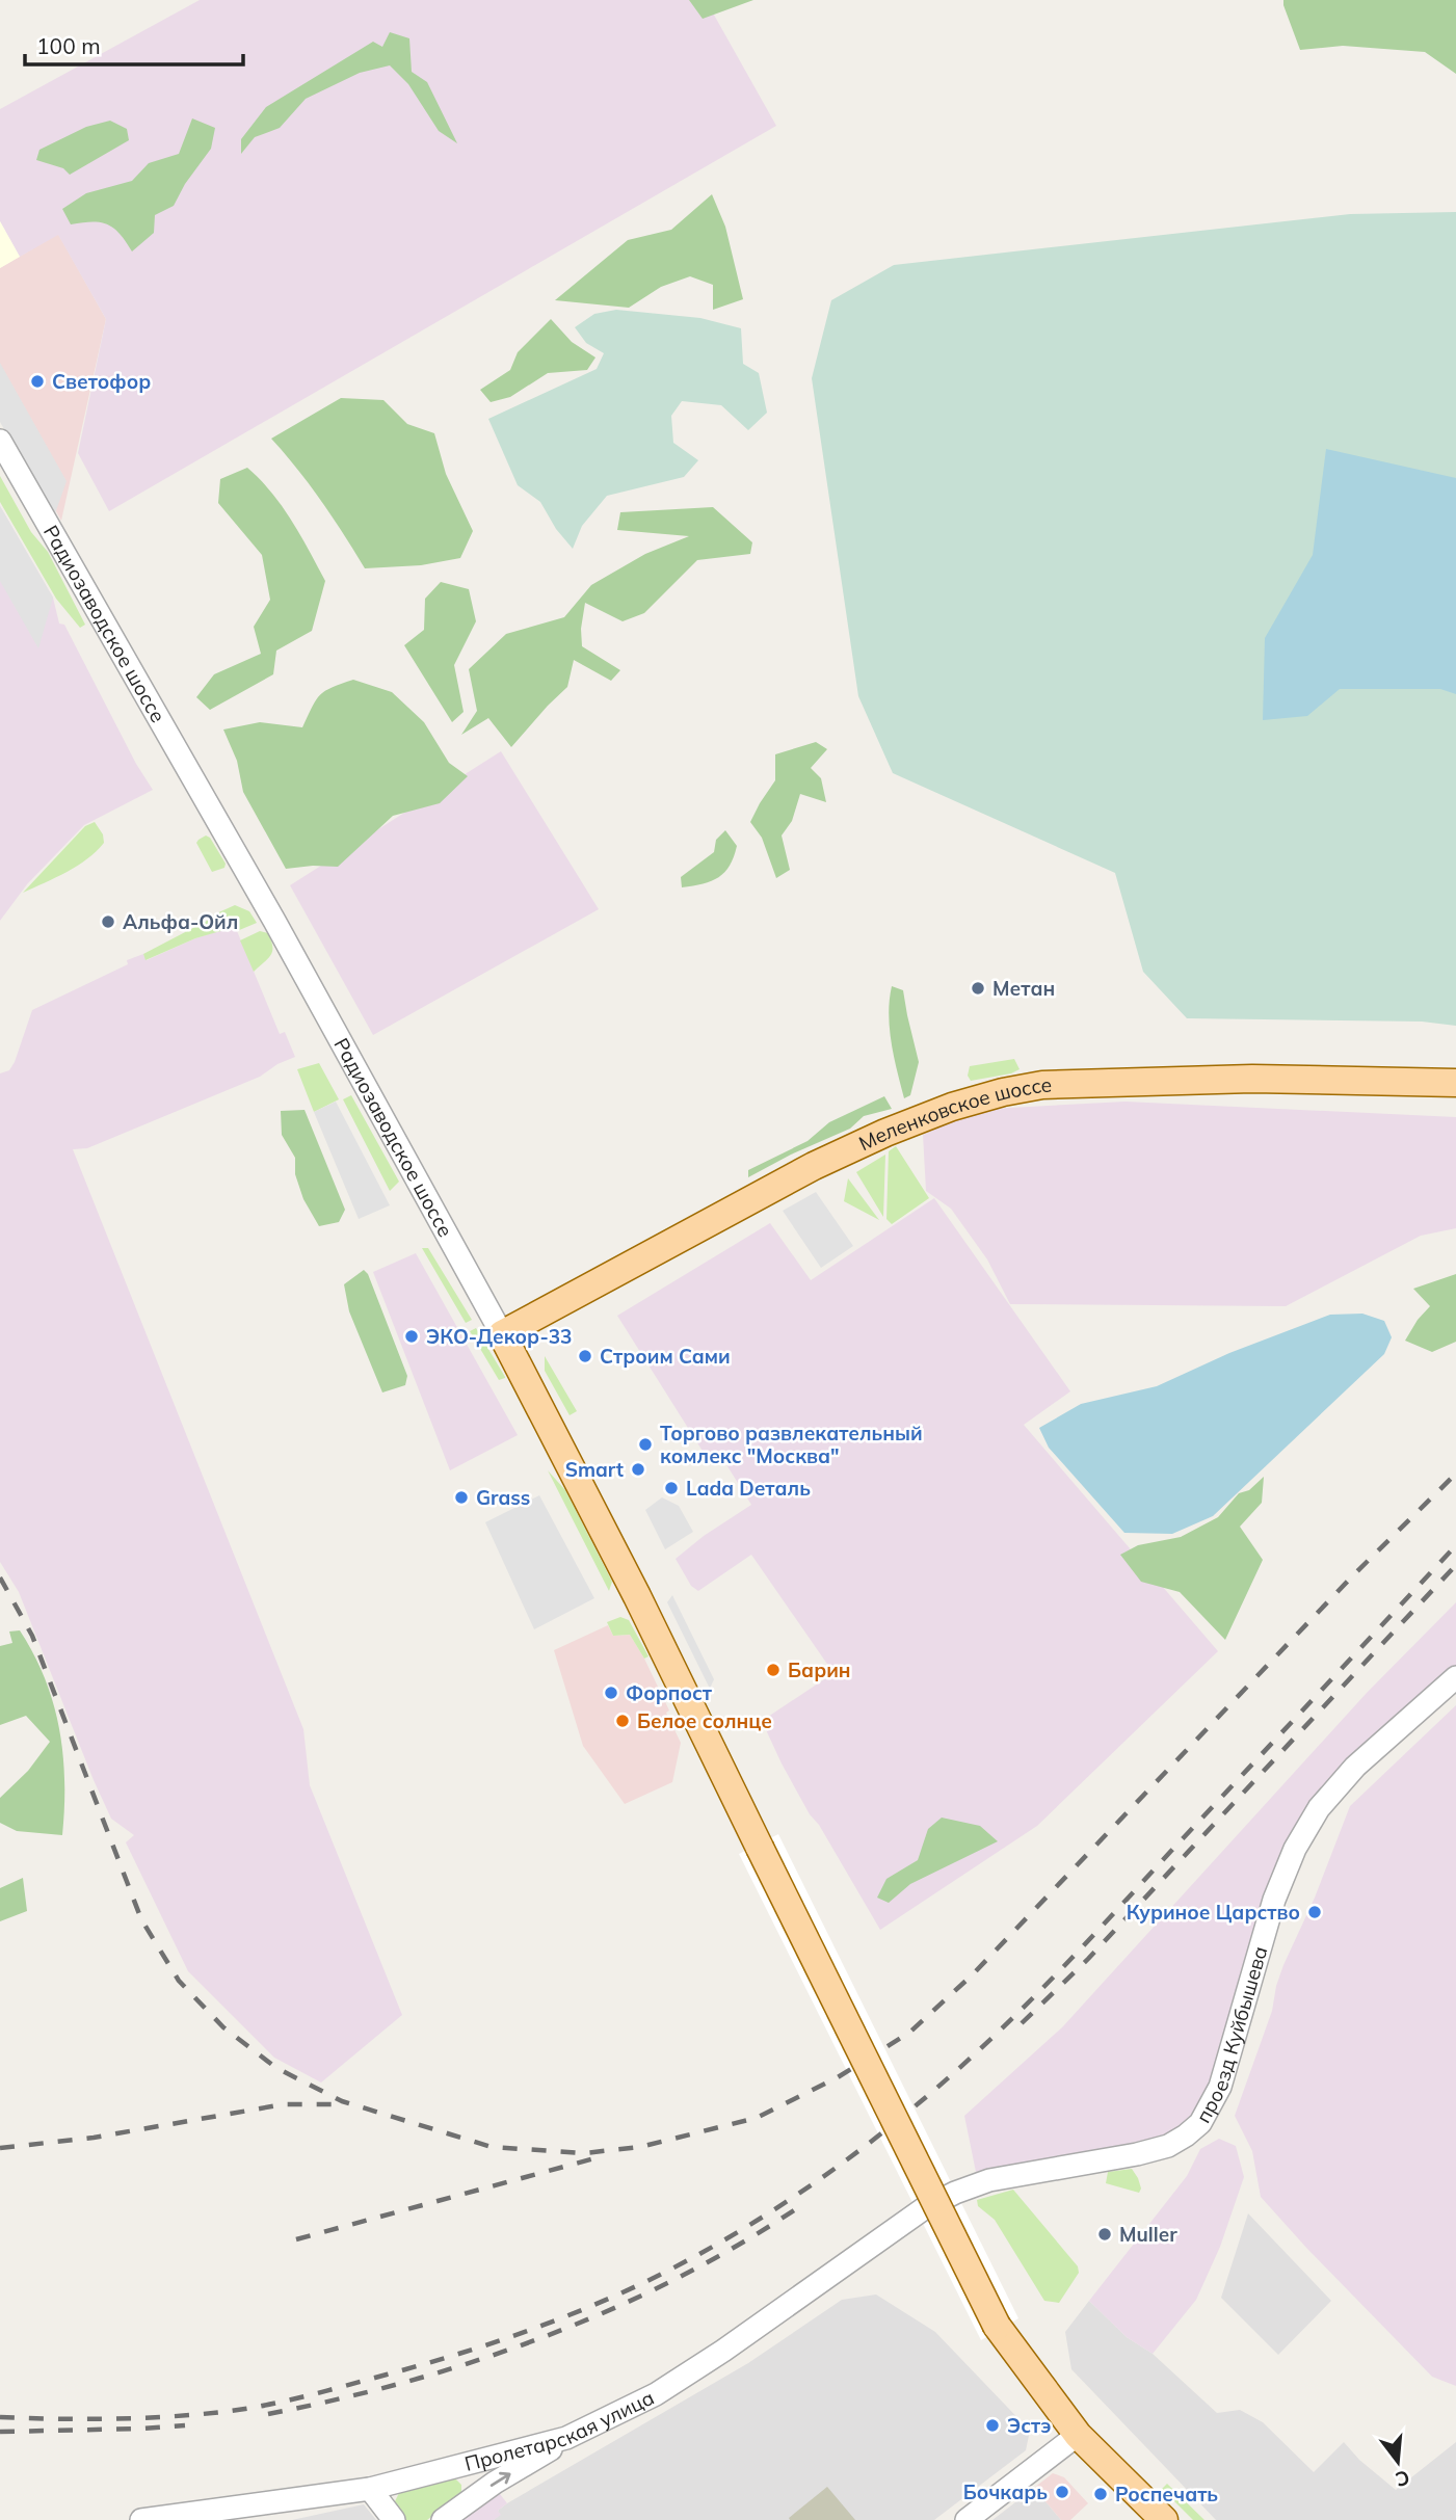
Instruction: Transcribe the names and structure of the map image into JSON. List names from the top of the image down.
{
  "streets": {
    "main road": ["Радиозаводское шоссе", "Меленковское шоссе"],
    "street": ["проезд Куйбышева", "Пролетарская улица"]
  },
  "crossings": [
    ["Радиозаводское шоссе", "Меленковское шоссе"],
    ["проезд Куйбышева", "Пролетарская улица"]
  ],
  "places": [
    "Светофор",
    "Альфа-Ойл",
    "Метан",
    "ЭКО-Декор-33",
    "Строим Сами",
    "Торгово развлекательный комлекс \"Москва\"",
    "Smart",
    "Lada Dеталь",
    "Grass",
    "Барин",
    "Форпост",
    "Белое солнце",
    "Куриное Царство",
    "Muller",
    "Эстэ",
    "Бочкарь",
    "Роспечать"
  ],
  "scale_bar": "100 m",
  "north": "bottom"
}
